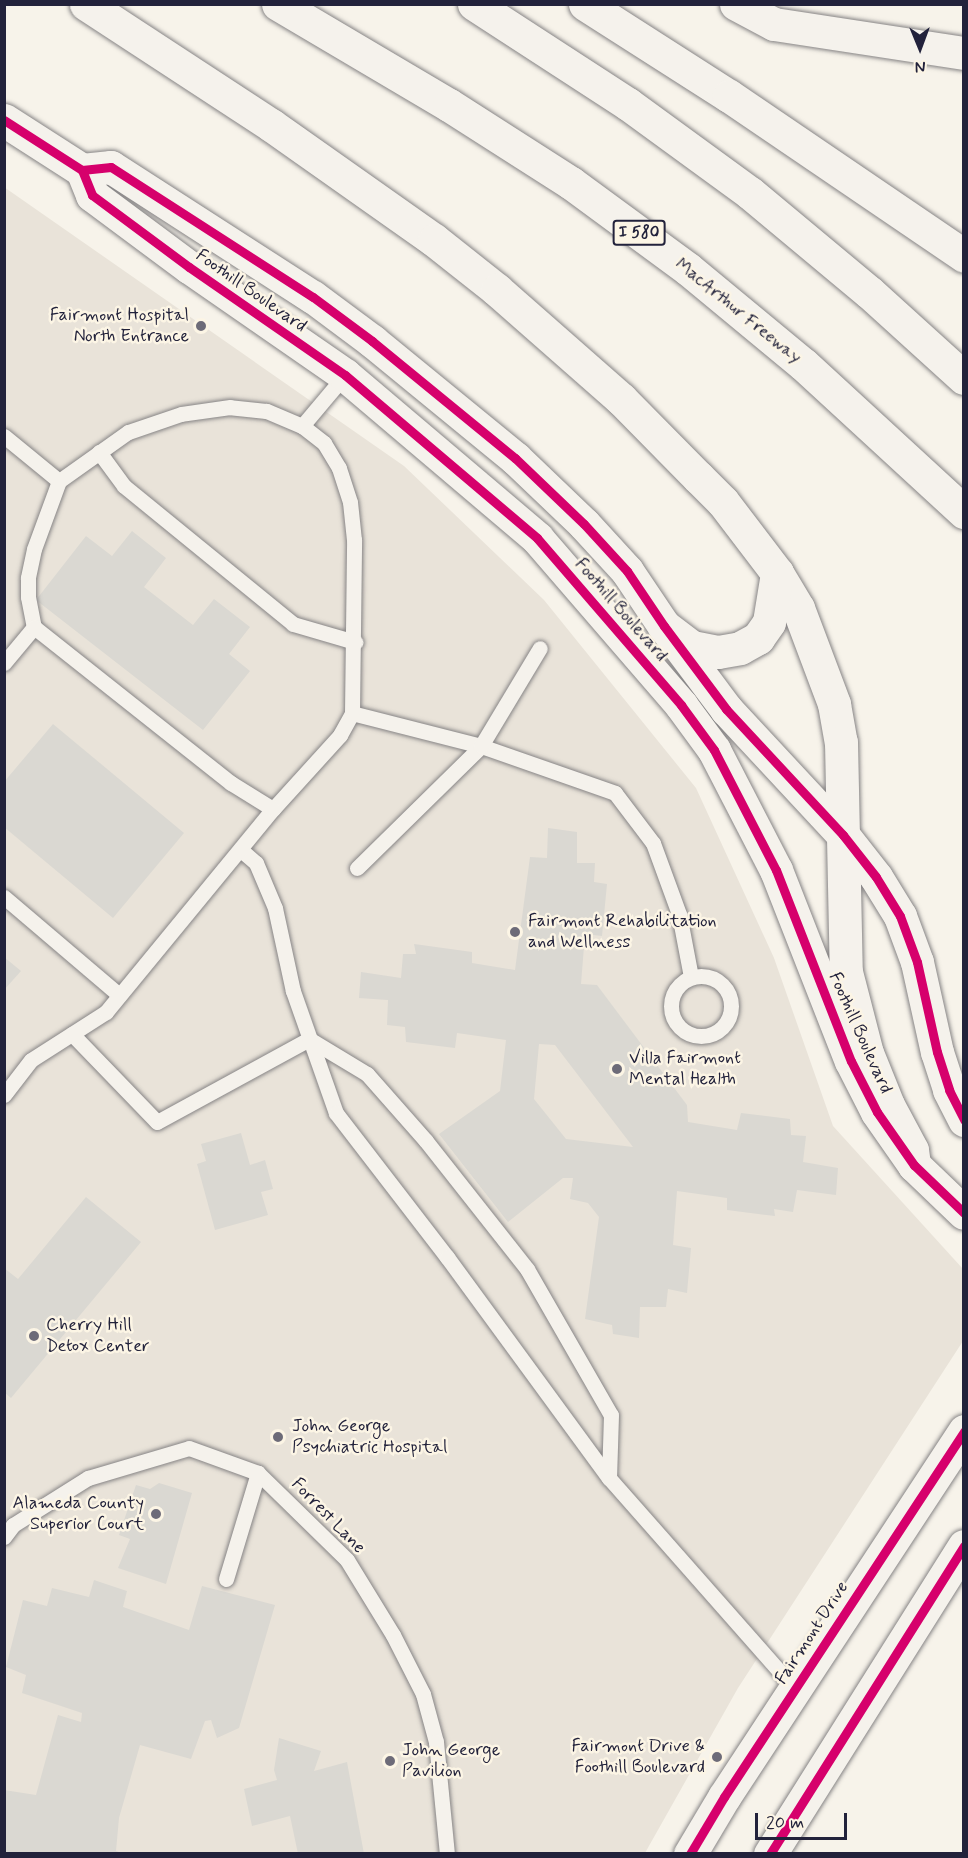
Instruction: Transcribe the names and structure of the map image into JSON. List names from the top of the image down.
{
  "streets": {
    "main road": [
      "I 580",
      "Foothill Boulevard",
      "MacArthur Freeway",
      "Fairmont Drive"
    ],
    "lane": ["Forrest Lane"]
  },
  "places": [
    "Fairmont Hospital North Entrance",
    "Fairmont Rehabilitation and Wellness",
    "Villa Fairmont Mental Health",
    "Cherry Hill Detox Center",
    "John George Psychiatric Hospital",
    "Alameda County Superior Court",
    "Fairmont Drive & Foothill Boulevard",
    "John George Pavilion"
  ],
  "scale_bar": "20 m",
  "north": "bottom"
}
